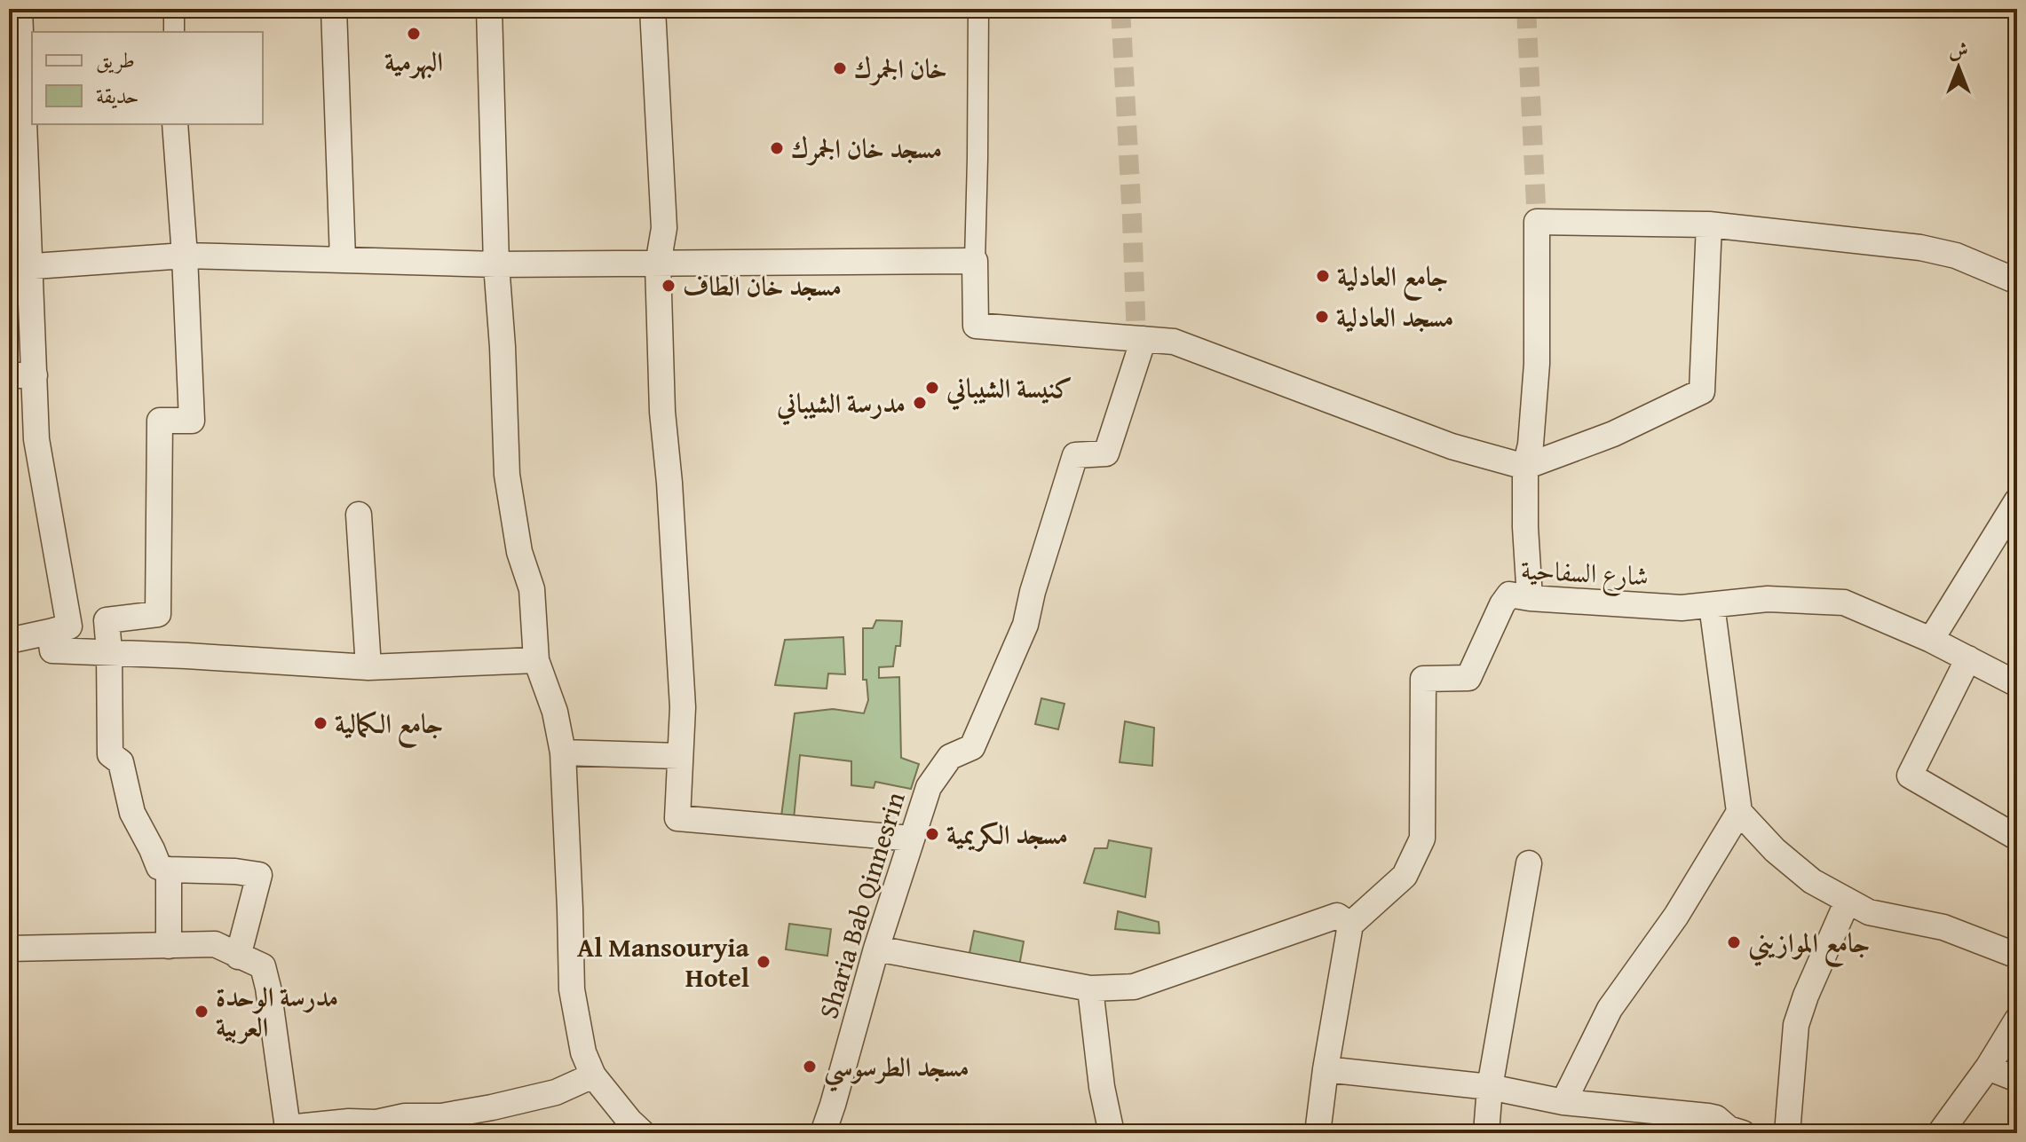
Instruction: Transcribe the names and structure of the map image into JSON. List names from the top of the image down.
{
  "streets": {
    "street": ["شارع السفاحية", "Sharia Bab Qinnesrin"]
  },
  "places": [
    "البهرمية",
    "خان الجمرك",
    "مسجد خان الجمرك",
    "جامع العادلية",
    "مسجد خان الطاف",
    "مسجد العادلية",
    "كنيسة الشيباني",
    "مدرسة الشيباني",
    "جامع الكمالية",
    "مسجد الكريمية",
    "جامع الموازيني",
    "Al Mansouryia Hotel",
    "مدرسة الوحدة العربية",
    "مسجد الطرسوسي"
  ],
  "legend": ["طريق", "حديقة"],
  "north": "top"
}
